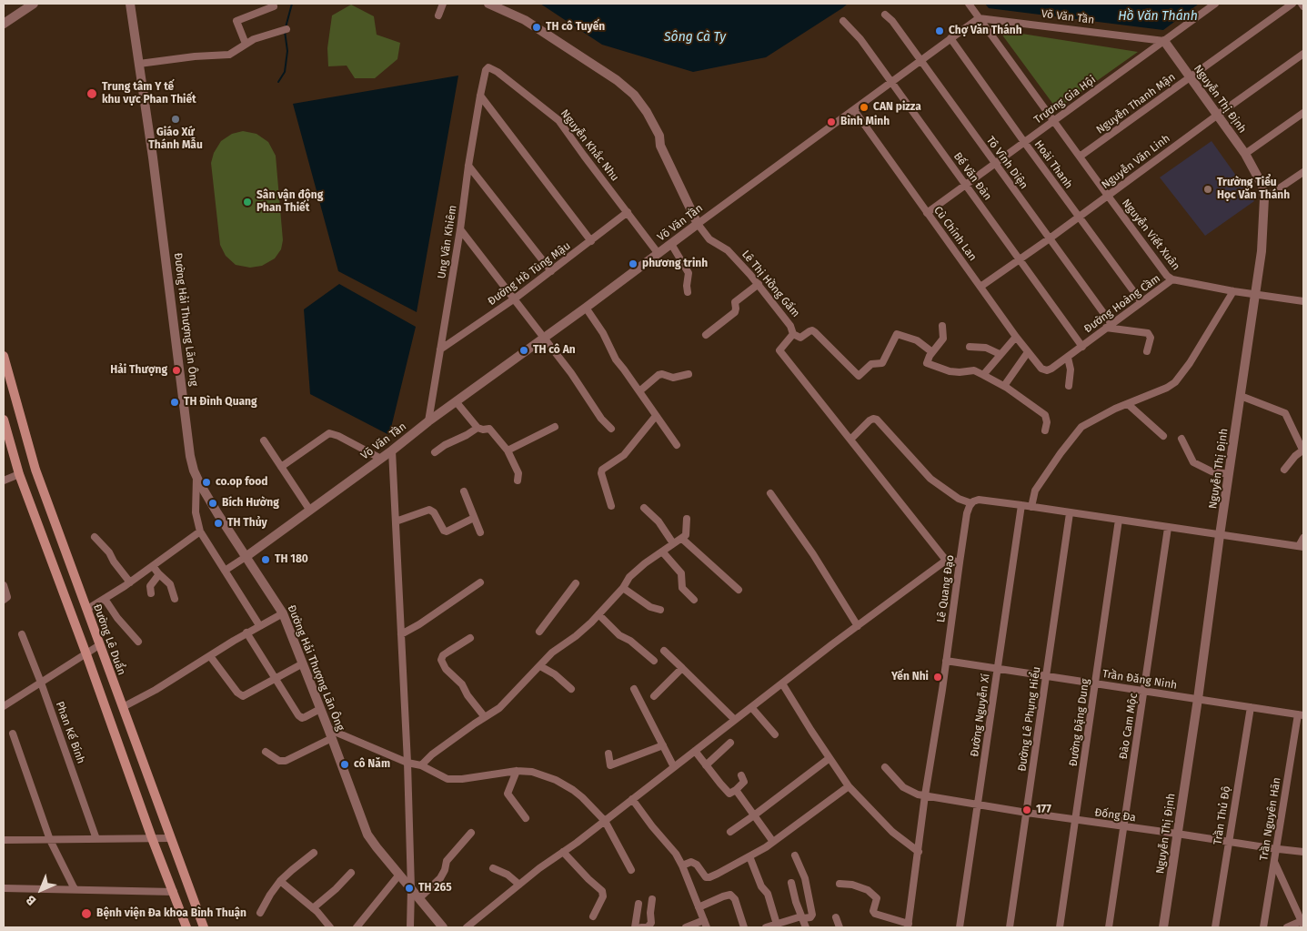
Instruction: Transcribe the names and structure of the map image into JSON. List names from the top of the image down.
{
  "streets": {
    "main road": ["Đường Lê Duẩn"],
    "street": [
      "Võ Văn Tần",
      "Nguyễn Thị Định",
      "Trương Gia Hội",
      "Nguyễn Thanh Mận",
      "Nguyễn Khắc Nhu",
      "Nguyễn Văn Linh",
      "Tô Vĩnh Diện",
      "Hoài Thanh",
      "Bế Văn Đàn",
      "Cù Chính Lan",
      "Nguyễn Viết Xuân",
      "Ung Văn Khiêm",
      "Đường Hồ Tùng Mậu",
      "Lê Thị Hồng Gấm",
      "Đường Hoàng Cầm",
      "Đường Hải Thượng Lãn Ông",
      "Lê Quang Đạo",
      "Trần Đăng Ninh",
      "Đường Nguyễn Xí",
      "Đường Lê Phụng Hiểu",
      "Đường Đặng Dung",
      "Đào Cam Mộc",
      "Phan Kế Bính",
      "Đống Đa",
      "Trần Thủ Độ",
      "Trần Nguyên Hãn"
    ]
  },
  "crossings": [
    ["Võ Văn Tần", "Nguyễn Thị Định"],
    ["Võ Văn Tần", "Trương Gia Hội"],
    ["Võ Văn Tần", "Nguyễn Khắc Nhu"],
    ["Võ Văn Tần", "Tô Vĩnh Diện"],
    ["Võ Văn Tần", "Hoài Thanh"],
    ["Võ Văn Tần", "Bế Văn Đàn"],
    ["Võ Văn Tần", "Cù Chính Lan"],
    ["Võ Văn Tần", "Nguyễn Viết Xuân"],
    ["Võ Văn Tần", "Ung Văn Khiêm"],
    ["Võ Văn Tần", "Lê Thị Hồng Gấm"],
    ["Võ Văn Tần", "Đường Hải Thượng Lãn Ông"],
    ["Nguyễn Thị Định", "Trương Gia Hội"],
    ["Nguyễn Thị Định", "Nguyễn Thanh Mận"],
    ["Nguyễn Thị Định", "Nguyễn Văn Linh"],
    ["Nguyễn Thị Định", "Đường Hoàng Cầm"],
    ["Nguyễn Thị Định", "Trần Đăng Ninh"],
    ["Nguyễn Thị Định", "Đống Đa"],
    ["Trương Gia Hội", "Tô Vĩnh Diện"],
    ["Trương Gia Hội", "Hoài Thanh"],
    ["Trương Gia Hội", "Bế Văn Đàn"],
    ["Trương Gia Hội", "Cù Chính Lan"],
    ["Trương Gia Hội", "Nguyễn Viết Xuân"],
    ["Nguyễn Thanh Mận", "Nguyễn Viết Xuân"],
    ["Nguyễn Khắc Nhu", "Ung Văn Khiêm"],
    ["Nguyễn Khắc Nhu", "Đường Hồ Tùng Mậu"],
    ["Nguyễn Văn Linh", "Tô Vĩnh Diện"],
    ["Nguyễn Văn Linh", "Hoài Thanh"],
    ["Nguyễn Văn Linh", "Bế Văn Đàn"],
    ["Nguyễn Văn Linh", "Cù Chính Lan"],
    ["Nguyễn Văn Linh", "Nguyễn Viết Xuân"],
    ["Tô Vĩnh Diện", "Đường Hoàng Cầm"],
    ["Hoài Thanh", "Đường Hoàng Cầm"],
    ["Bế Văn Đàn", "Đường Hoàng Cầm"],
    ["Cù Chính Lan", "Đường Hoàng Cầm"],
    ["Nguyễn Viết Xuân", "Đường Hoàng Cầm"],
    ["Ung Văn Khiêm", "Đường Hồ Tùng Mậu"],
    ["Lê Quang Đạo", "Trần Đăng Ninh"],
    ["Lê Quang Đạo", "Đống Đa"],
    ["Trần Đăng Ninh", "Đường Nguyễn Xí"],
    ["Trần Đăng Ninh", "Đường Lê Phụng Hiểu"],
    ["Trần Đăng Ninh", "Đường Đặng Dung"],
    ["Trần Đăng Ninh", "Đào Cam Mộc"],
    ["Trần Đăng Ninh", "Trần Thủ Độ"],
    ["Trần Đăng Ninh", "Trần Nguyên Hãn"],
    ["Đường Nguyễn Xí", "Đống Đa"],
    ["Đường Lê Phụng Hiểu", "Đống Đa"],
    ["Đường Đặng Dung", "Đống Đa"],
    ["Đào Cam Mộc", "Đống Đa"],
    ["Đống Đa", "Trần Thủ Độ"],
    ["Đống Đa", "Trần Nguyên Hãn"]
  ],
  "water": ["Hồ Văn Thánh", "Sông Cà Ty"],
  "places": [
    "TH cô Tuyến",
    "Chợ Văn Thánh",
    "Trung tâm Y tế khu vực Phan Thiết",
    "CAN pizza",
    "Giáo Xứ Thánh Mẫu",
    "Bình Minh",
    "Trường Tiểu Học Văn Thánh",
    "Sân vận động Phan Thiết",
    "phương trinh",
    "TH cô An",
    "Hải Thượng",
    "TH Đình Quang",
    "co.op food",
    "Bích Hường",
    "TH Thủy",
    "TH 180",
    "Yến Nhi",
    "cô Năm",
    "177",
    "TH 265",
    "Bệnh viện Đa khoa Bình Thuận"
  ],
  "north": "bottom left"
}
